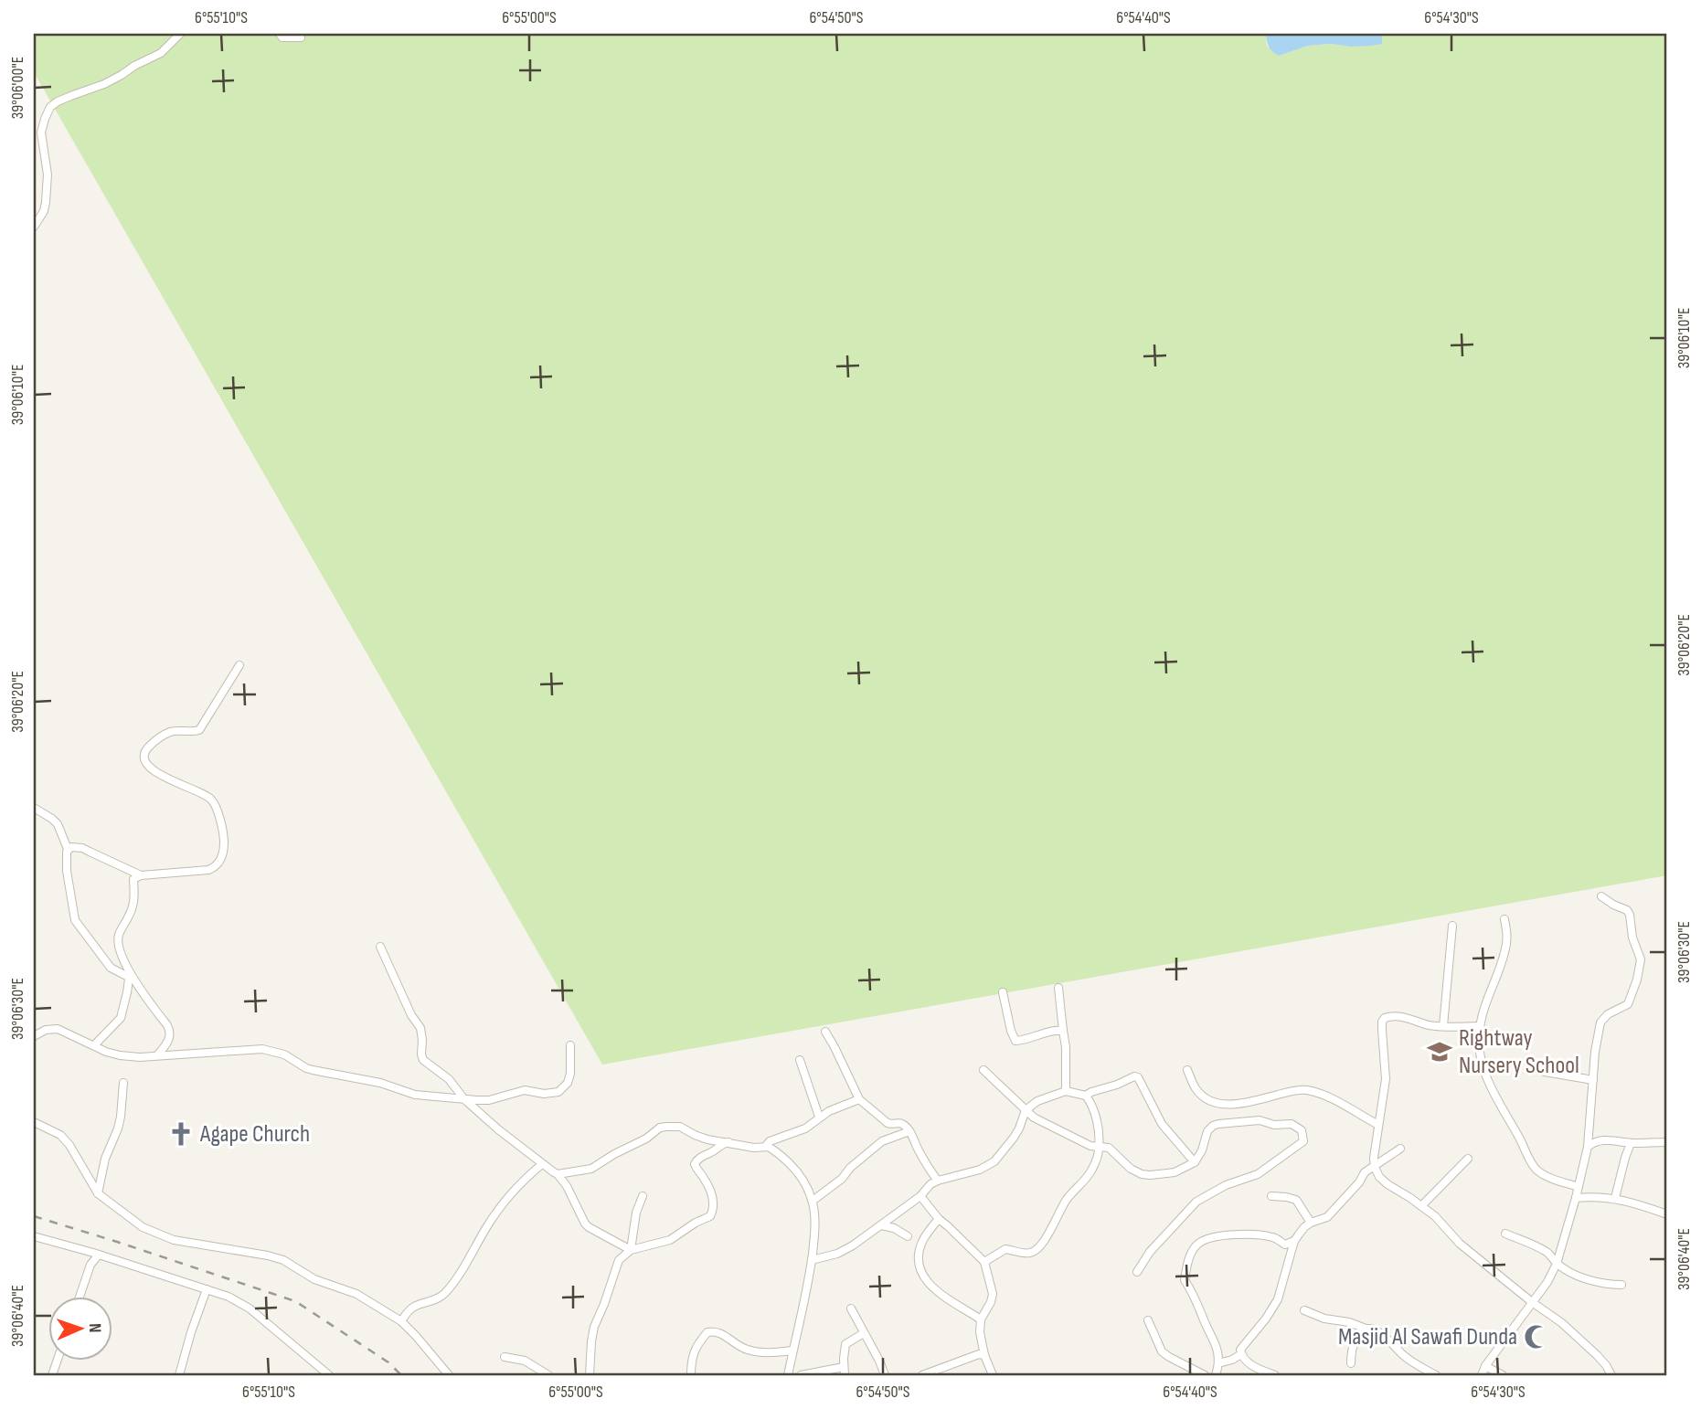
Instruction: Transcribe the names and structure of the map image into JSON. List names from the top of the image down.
{
  "places": {
    "school or university": ["Rightway Nursery School"],
    "church": ["Agape Church"],
    "mosque": ["Masjid Al Sawafi Dunda"]
  },
  "north": "right",
  "coordinates": [
    "6°55'10\"S",
    "6°55'00\"S",
    "6°54'50\"S",
    "6°54'40\"S",
    "6°54'30\"S",
    "39°06'00\"E",
    "39°06'10\"E",
    "39°06'20\"E",
    "39°06'30\"E",
    "39°06'40\"E"
  ]
}
